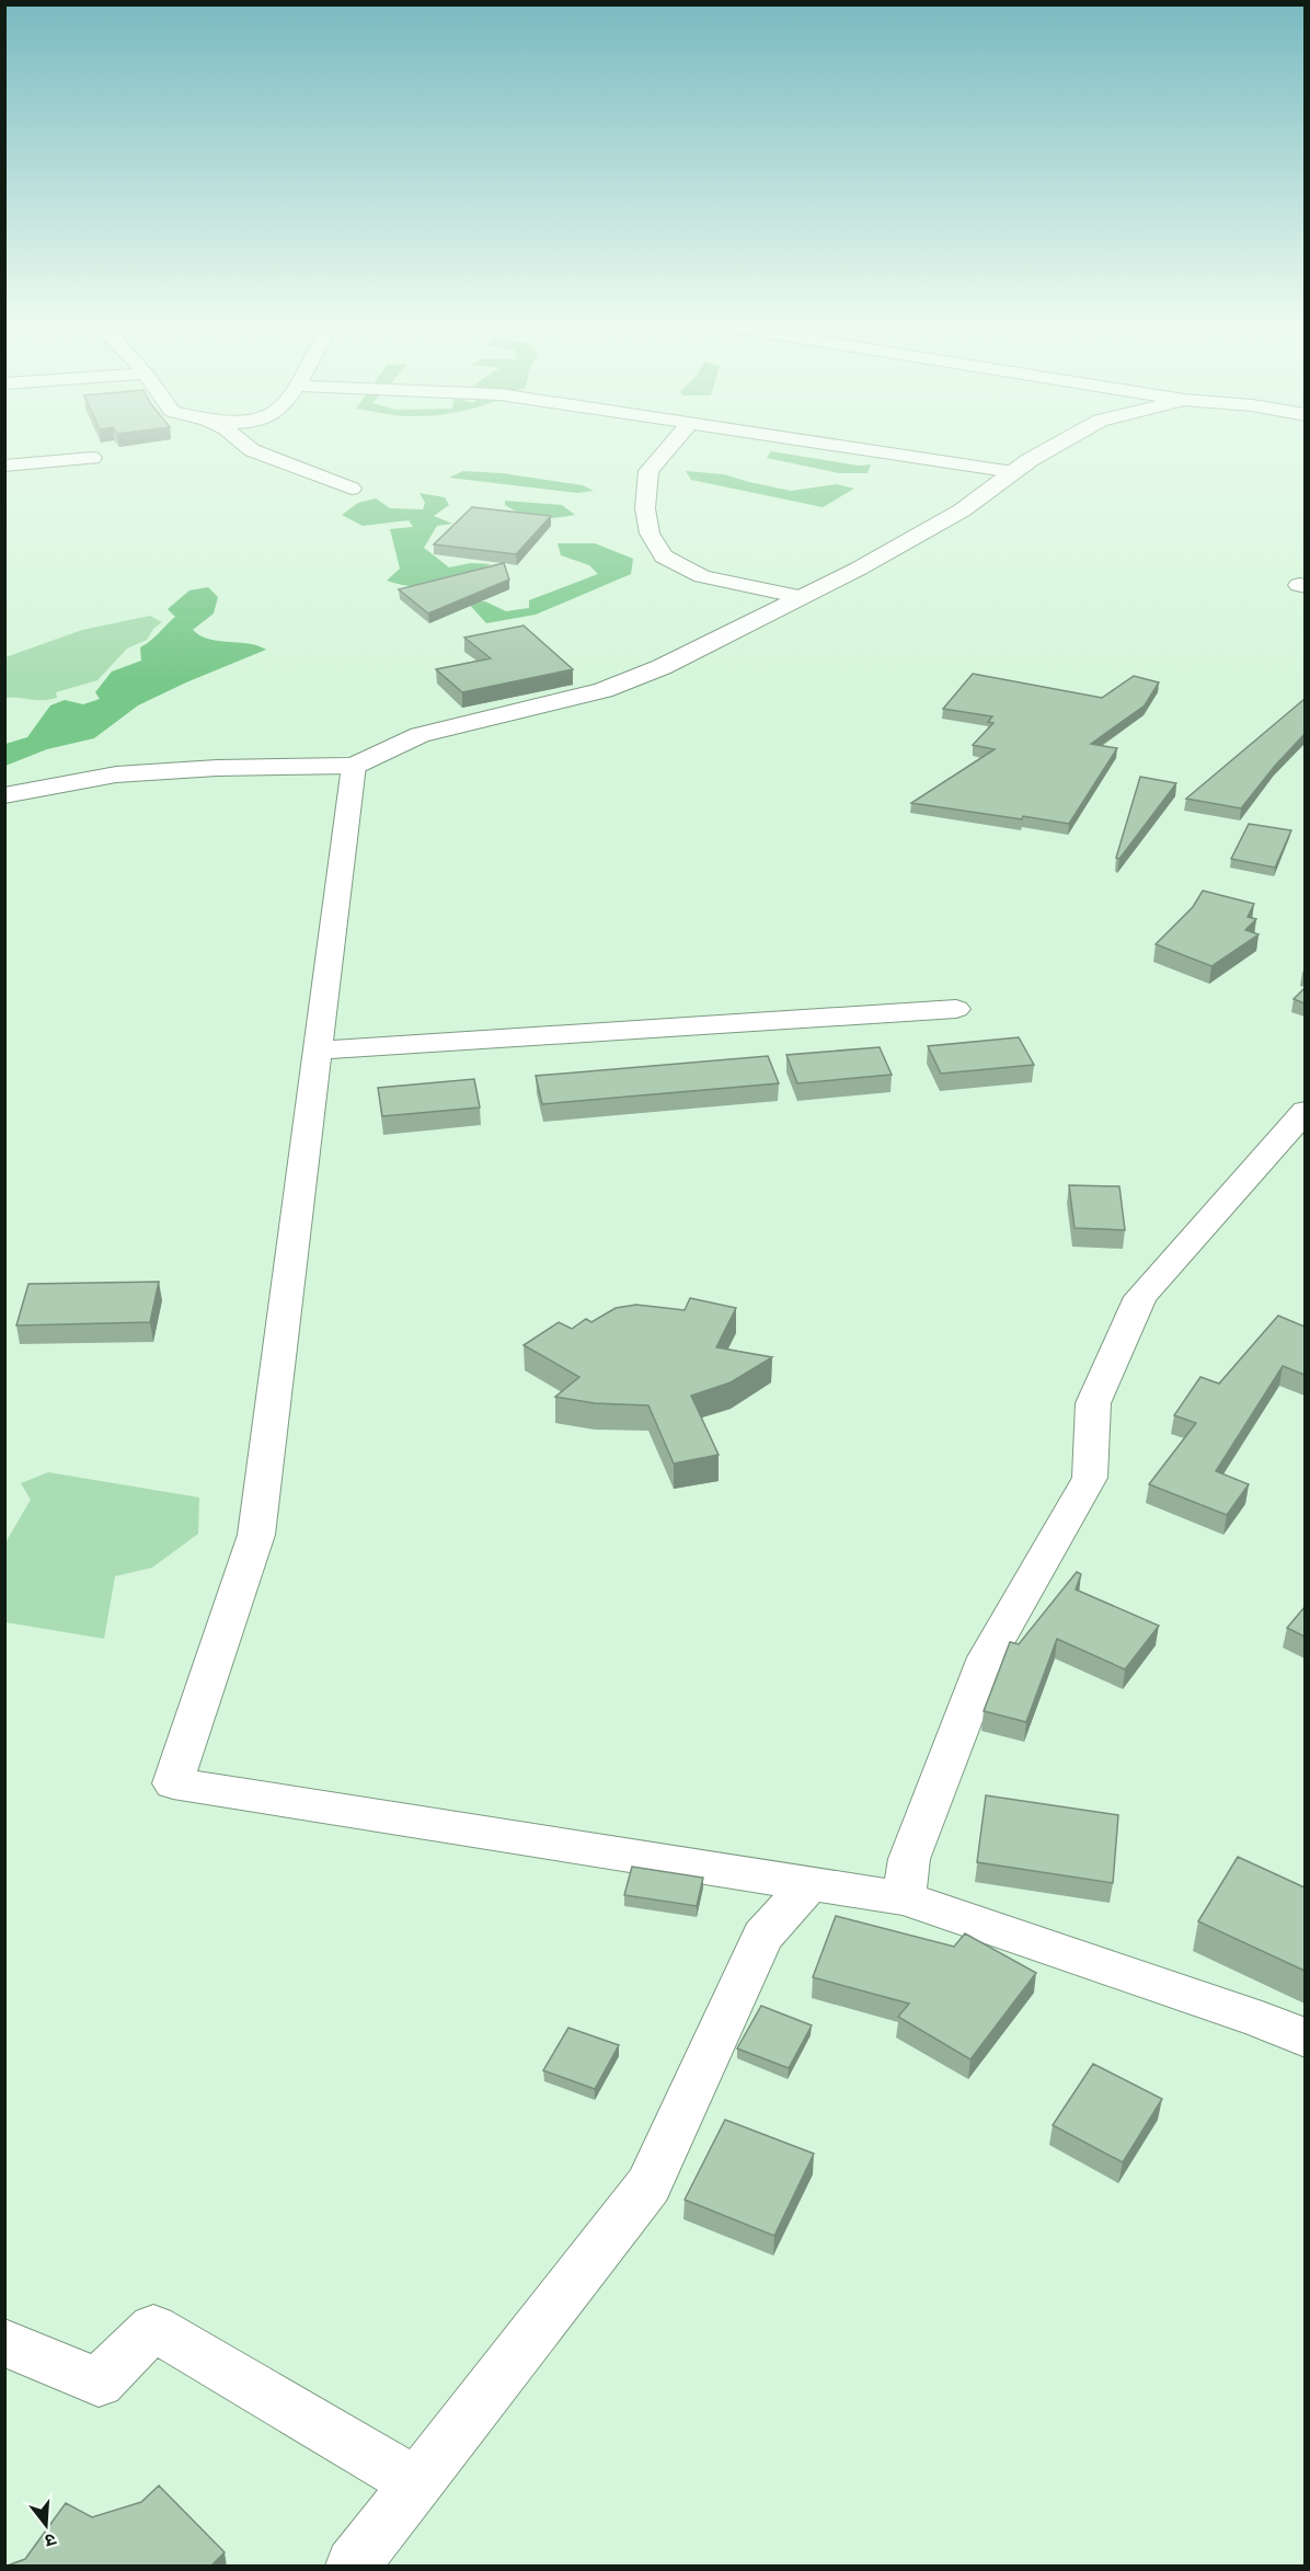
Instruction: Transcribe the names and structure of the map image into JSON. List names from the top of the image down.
{
  "north": "bottom"
}
